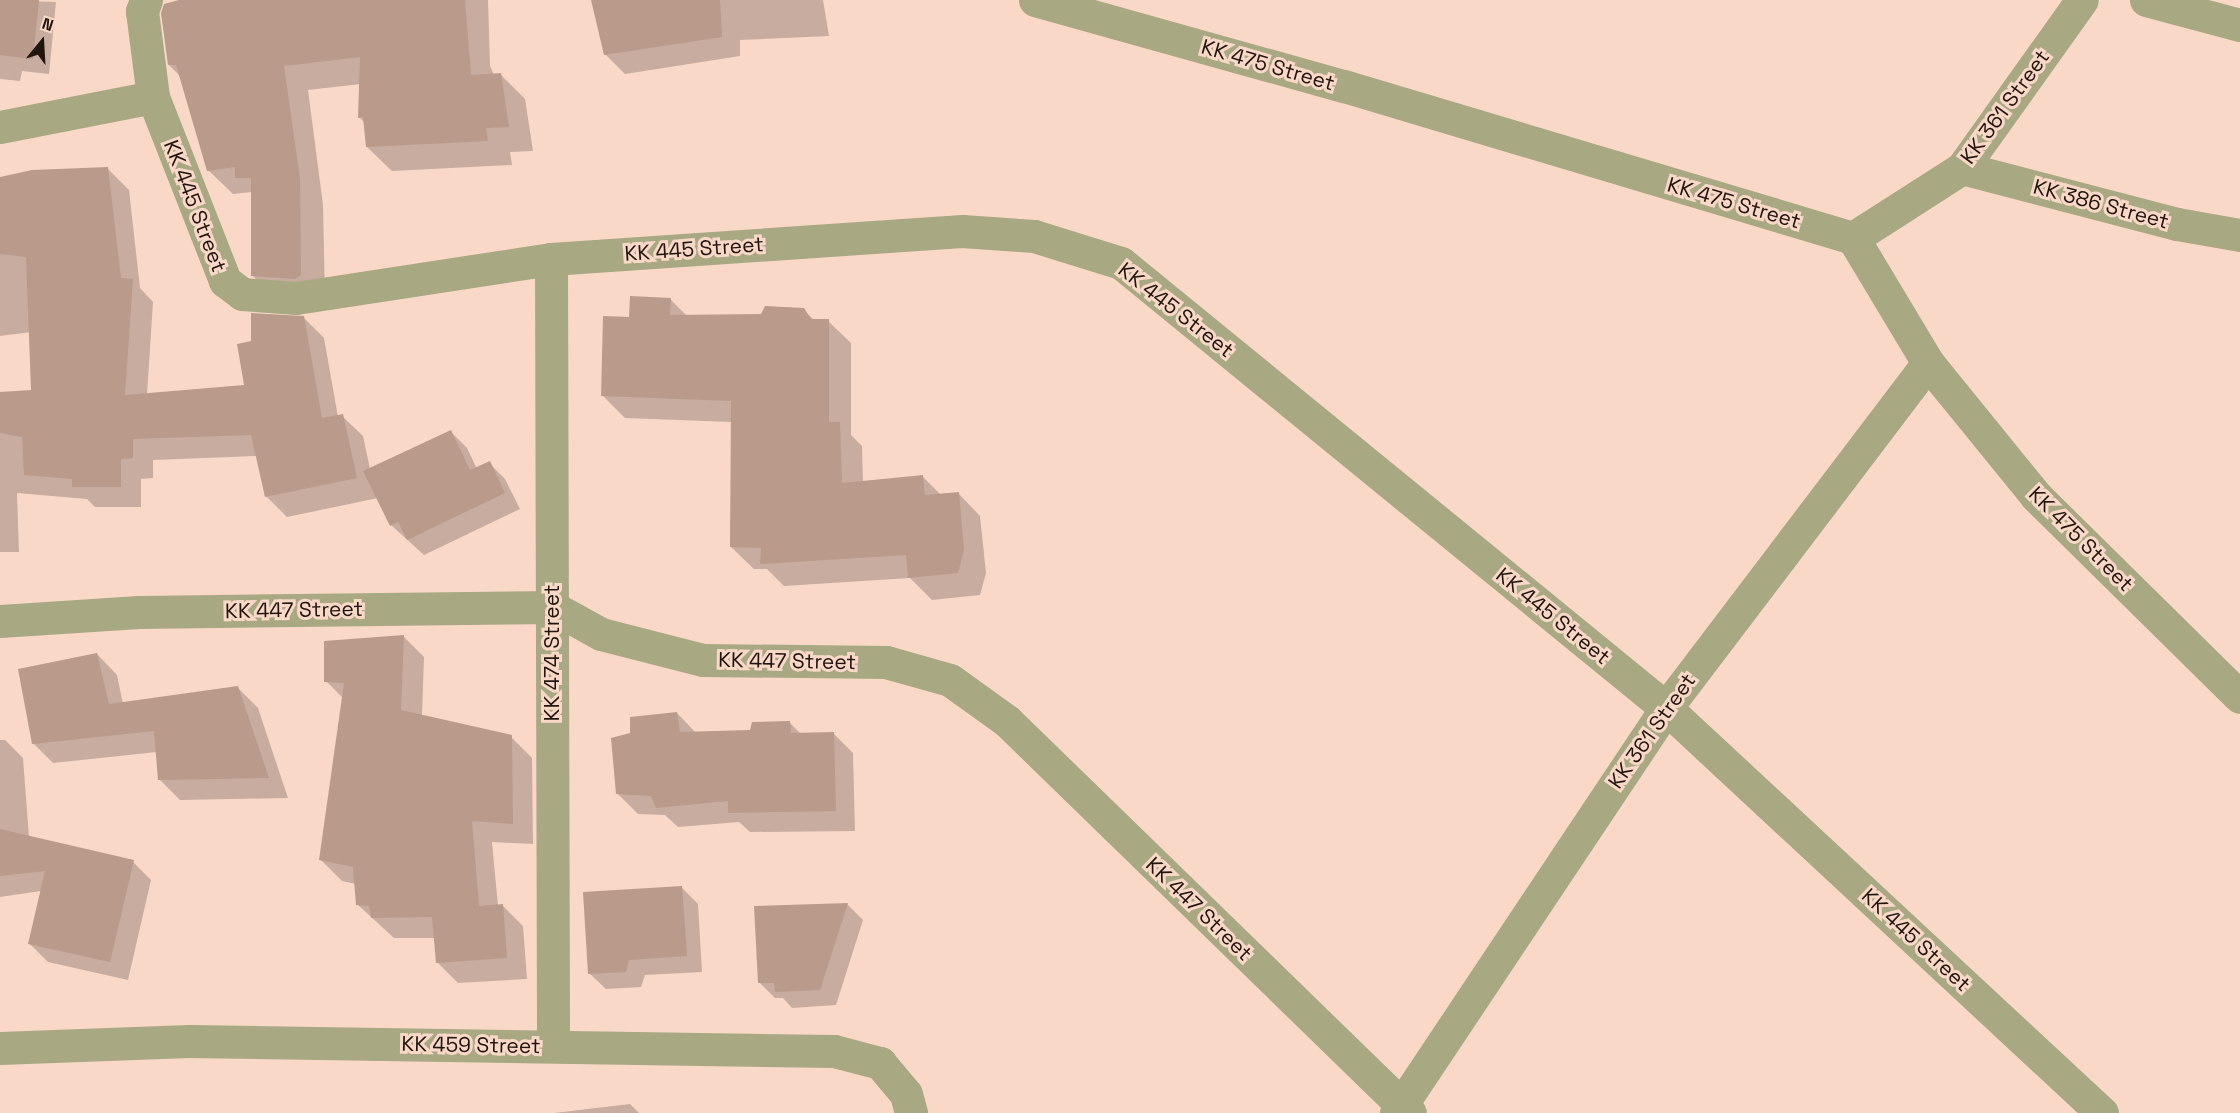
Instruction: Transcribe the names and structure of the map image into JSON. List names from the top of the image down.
{
  "streets": {
    "street": [
      "KK 475 Street",
      "KK 361 Street",
      "KK 386 Street",
      "KK 445 Street",
      "KK 447 Street",
      "KK 474 Street",
      "KK 459 Street"
    ]
  },
  "crossings": [
    ["KK 475 Street", "KK 361 Street"],
    ["KK 361 Street", "KK 386 Street"],
    ["KK 361 Street", "KK 445 Street"],
    ["KK 361 Street", "KK 447 Street"],
    ["KK 445 Street", "KK 474 Street"],
    ["KK 447 Street", "KK 474 Street"],
    ["KK 474 Street", "KK 459 Street"]
  ],
  "north": "top"
}
